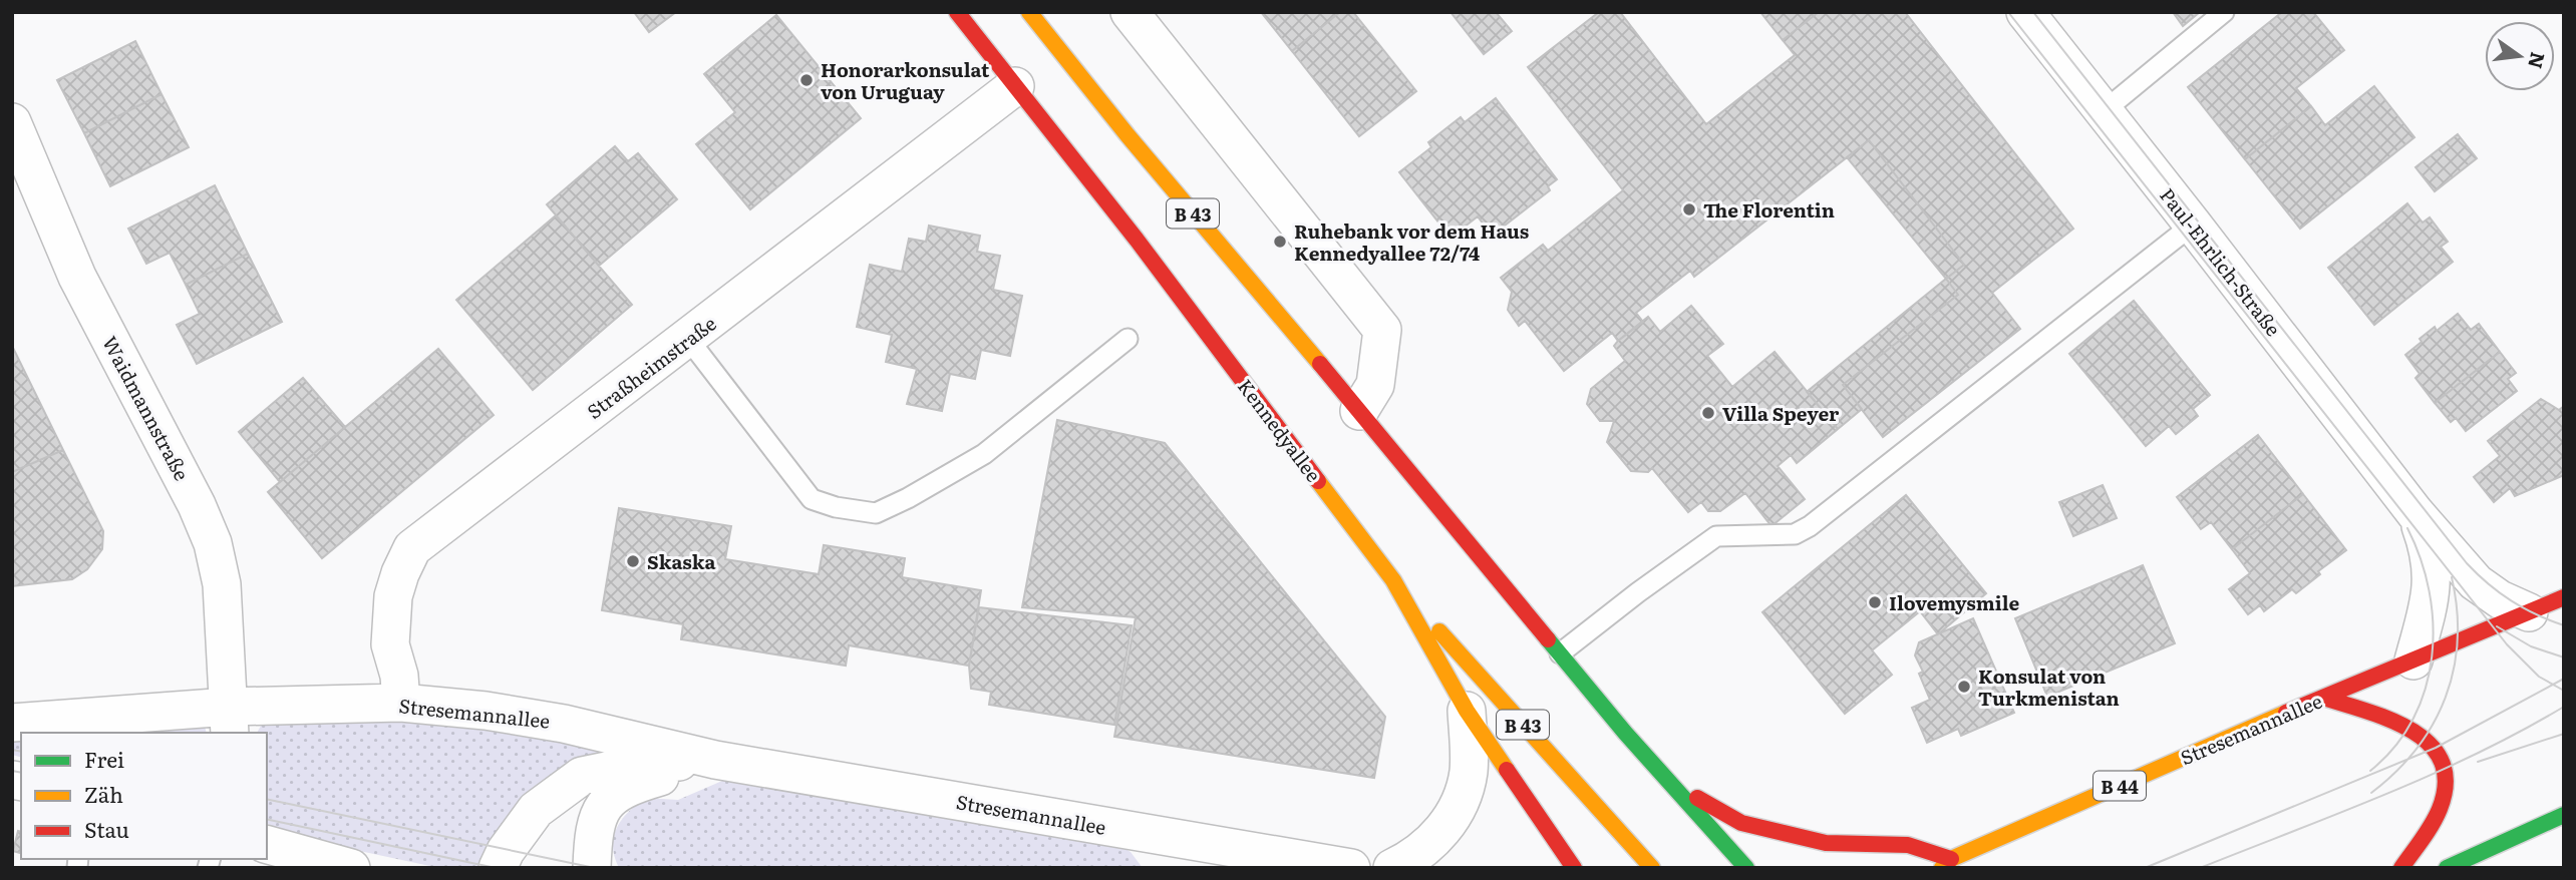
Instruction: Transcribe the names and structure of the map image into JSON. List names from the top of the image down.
{
  "streets": {
    "main road": [
      "B 43",
      "Kennedyallee",
      "Stresemannallee",
      "B 44"
    ],
    "street": ["Paul-Ehrlich-Straße", "Straßheimstraße", "Waidmannstraße"]
  },
  "crossings": [
    ["B 43", "Kennedyallee"],
    ["Paul-Ehrlich-Straße", "Stresemannallee"],
    ["Straßheimstraße", "Kennedyallee"],
    ["Straßheimstraße", "Stresemannallee"],
    ["Waidmannstraße", "Stresemannallee"]
  ],
  "places": [
    "Honorarkonsulat von Uruguay",
    "The Florentin",
    "Ruhebank vor dem Haus Kennedyallee 72/74",
    "Villa Speyer",
    "Skaska",
    "Ilovemysmile",
    "Konsulat von Turkmenistan"
  ],
  "legend": ["Frei", "Zäh", "Stau"],
  "north": "right"
}
